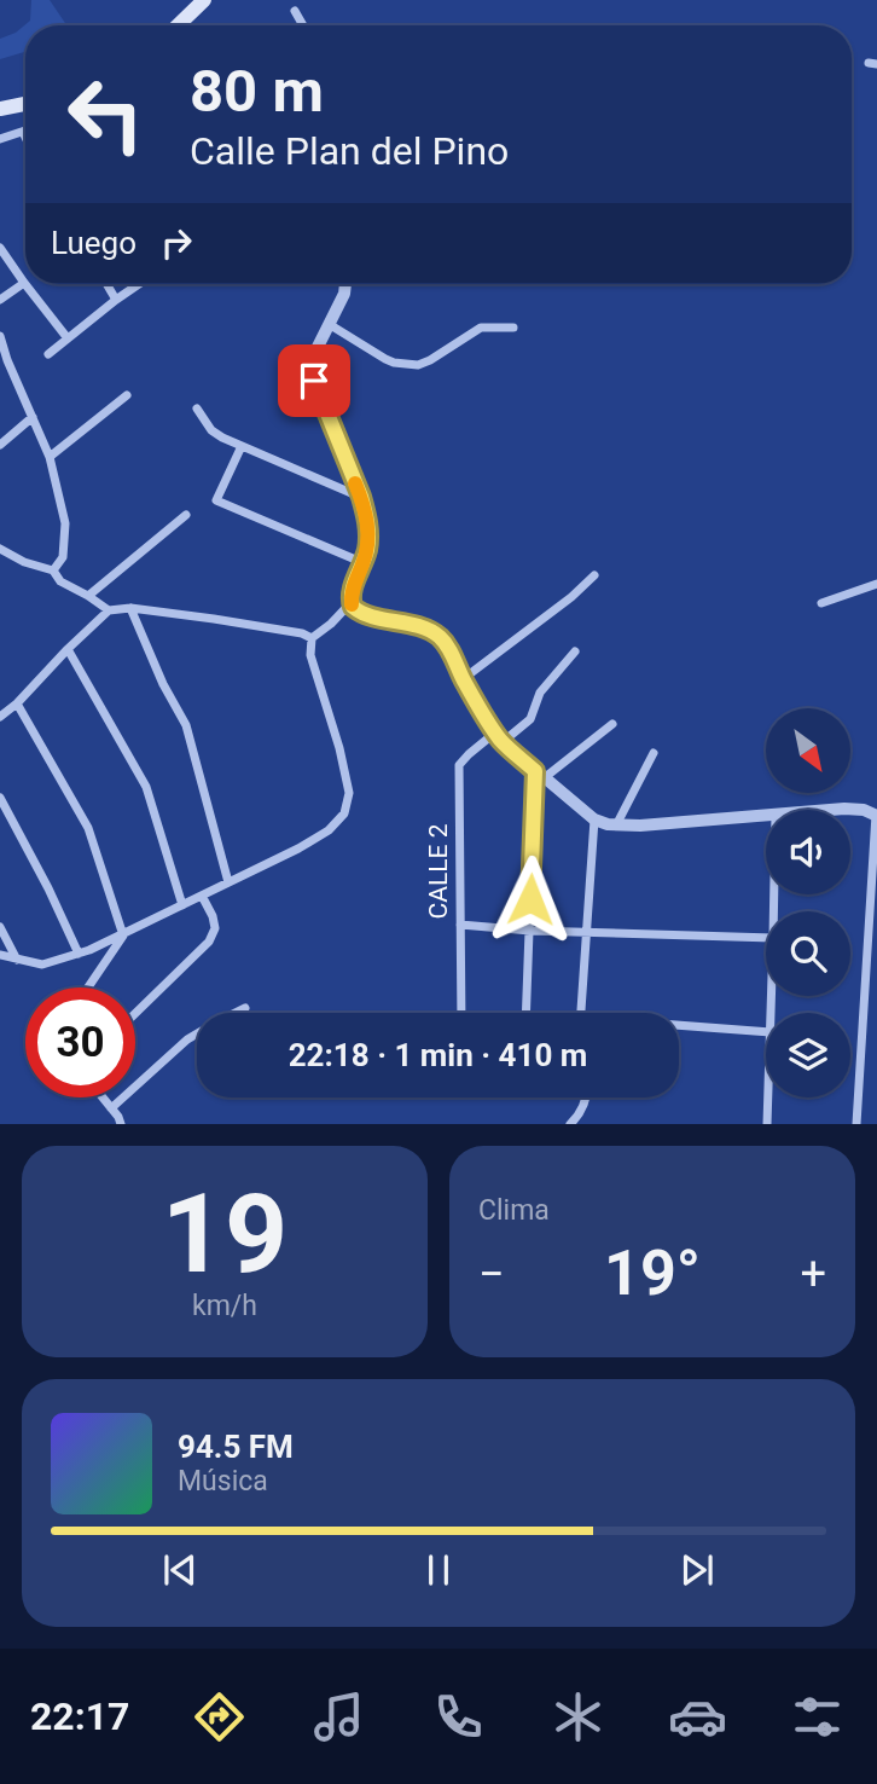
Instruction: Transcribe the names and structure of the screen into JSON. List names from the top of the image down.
{
  "streets": {
    "street": ["CALLE 2"]
  },
  "north": "bottom right",
  "page": {
    "turn": ["80 m", "Calle Plan del Pino"],
    "then": "Luego",
    "limit": "30",
    "trip": "22:18 · 1 min · 410 m",
    "tile": [
      ["19", "km/h"],
      "Clima"
    ],
    "heat": ["−", "19°", "+"],
    "song": ["94.5 FM", "Música"],
    "tabs": "22:17"
  }
}
